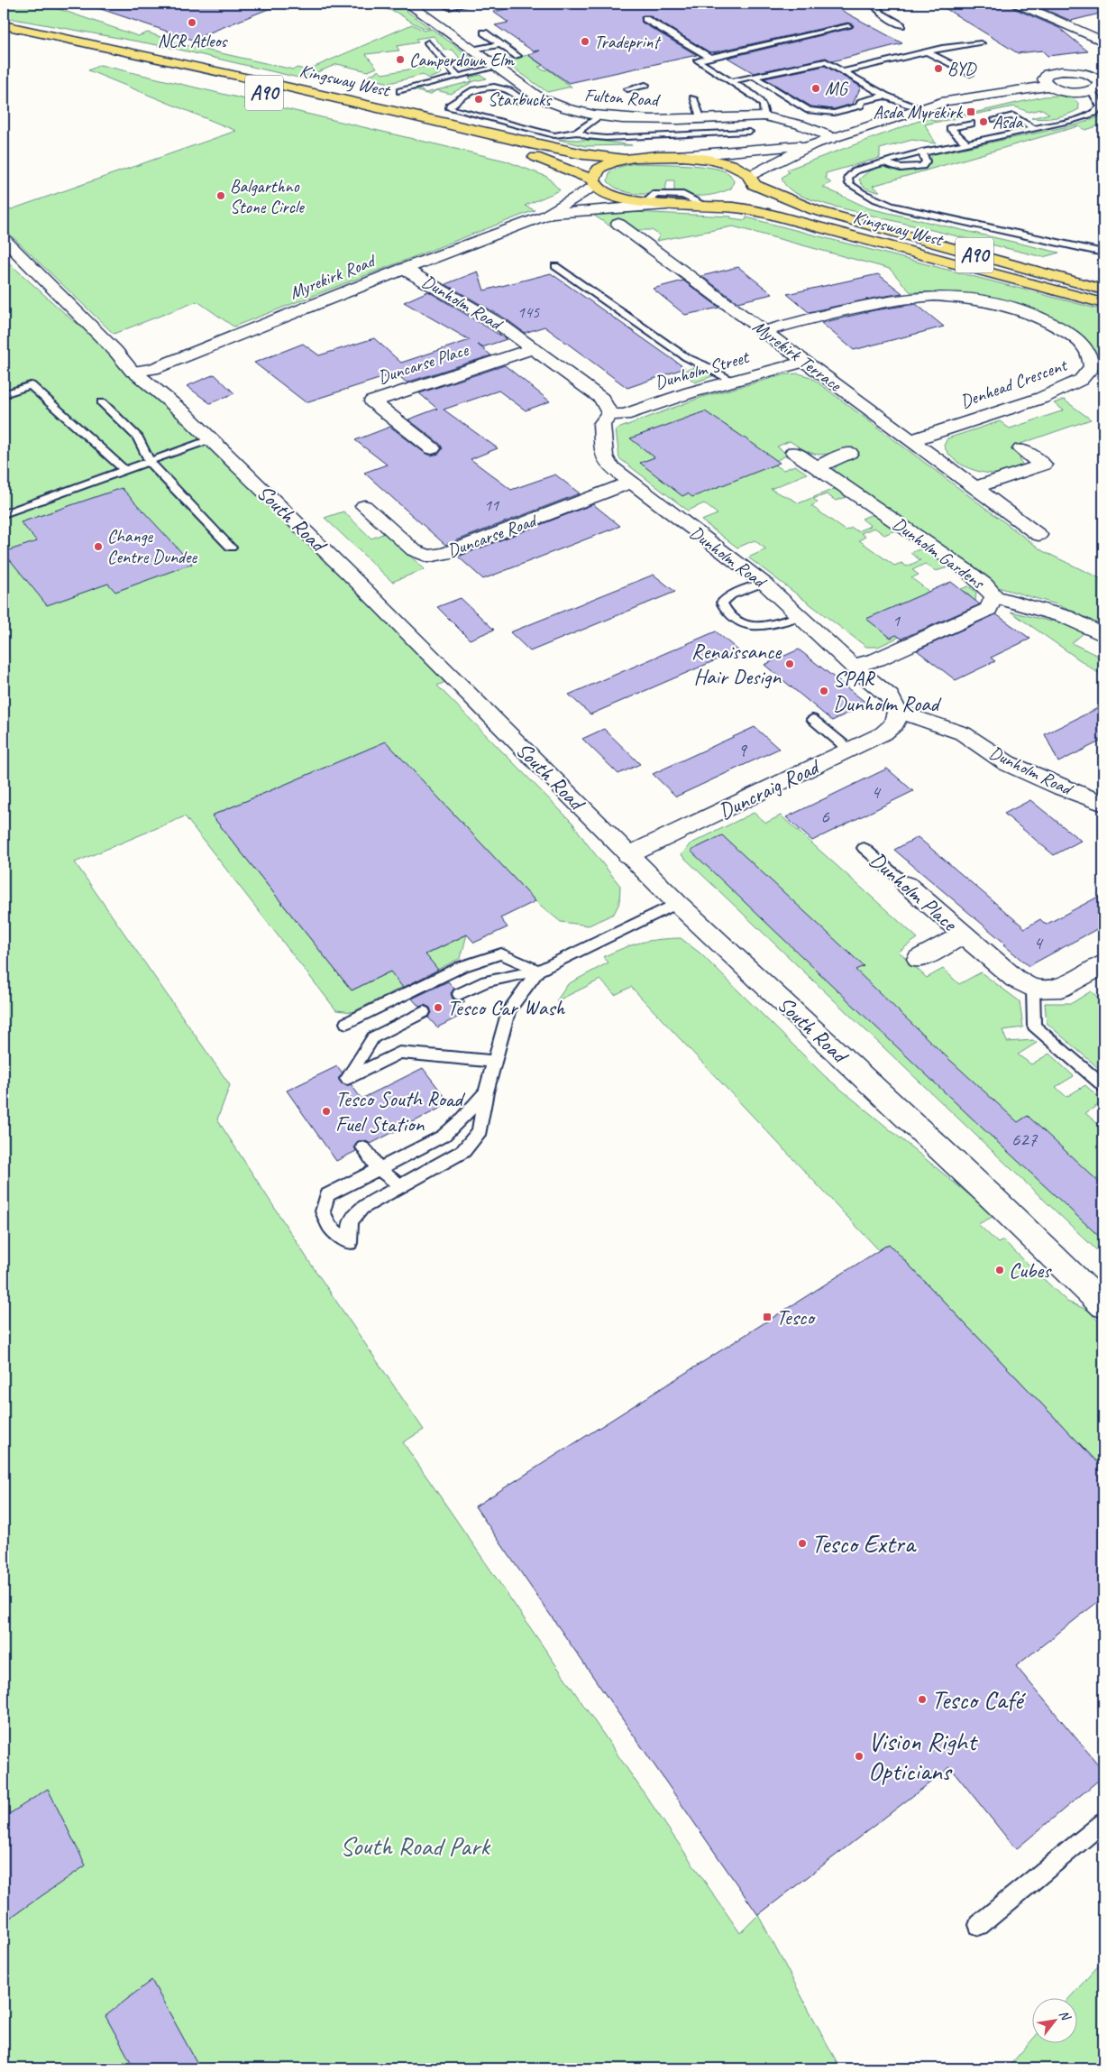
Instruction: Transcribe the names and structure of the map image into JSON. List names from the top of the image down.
{
  "streets": {
    "highway": ["Kingsway West", "A90"],
    "street": [
      "Fulton Road",
      "Myrekirk Road",
      "Dunholm Road",
      "Myrekirk Terrace",
      "Duncarse Place",
      "Dunholm Street",
      "Denhead Crescent",
      "South Road",
      "Duncarse Road",
      "Dunholm Gardens",
      "Duncraig Road",
      "Dunholm Place"
    ]
  },
  "crossings": [
    ["Kingsway West", "Myrekirk Road"],
    ["Myrekirk Road", "Dunholm Road"],
    ["Myrekirk Road", "South Road"],
    ["Dunholm Road", "Duncarse Place"],
    ["Dunholm Road", "Dunholm Street"],
    ["Dunholm Road", "Duncarse Road"],
    ["Dunholm Road", "Dunholm Gardens"],
    ["Dunholm Road", "Duncraig Road"],
    ["Myrekirk Terrace", "Dunholm Street"],
    ["Myrekirk Terrace", "Denhead Crescent"],
    ["South Road", "Duncraig Road"]
  ],
  "parks": ["South Road Park"],
  "places": {
    "other": [
      "NCR Atleos",
      "Tradeprint",
      "Camperdown Elm",
      "BYD",
      "MG",
      "Starbucks",
      "Asda",
      "Balgarthno Stone Circle",
      "Change Centre Dundee",
      "Renaissance Hair Design",
      "SPAR Dunholm Road",
      "Tesco Car Wash",
      "Tesco South Road Fuel Station",
      "Cubes",
      "Tesco Extra",
      "Tesco Café",
      "Vision Right Opticians"
    ],
    "transit": ["Asda Myrekirk", "Tesco"]
  },
  "house_numbers": [
    "145",
    "11",
    "1",
    "9",
    "4",
    "6",
    "4",
    "627"
  ],
  "north": "top right"
}
